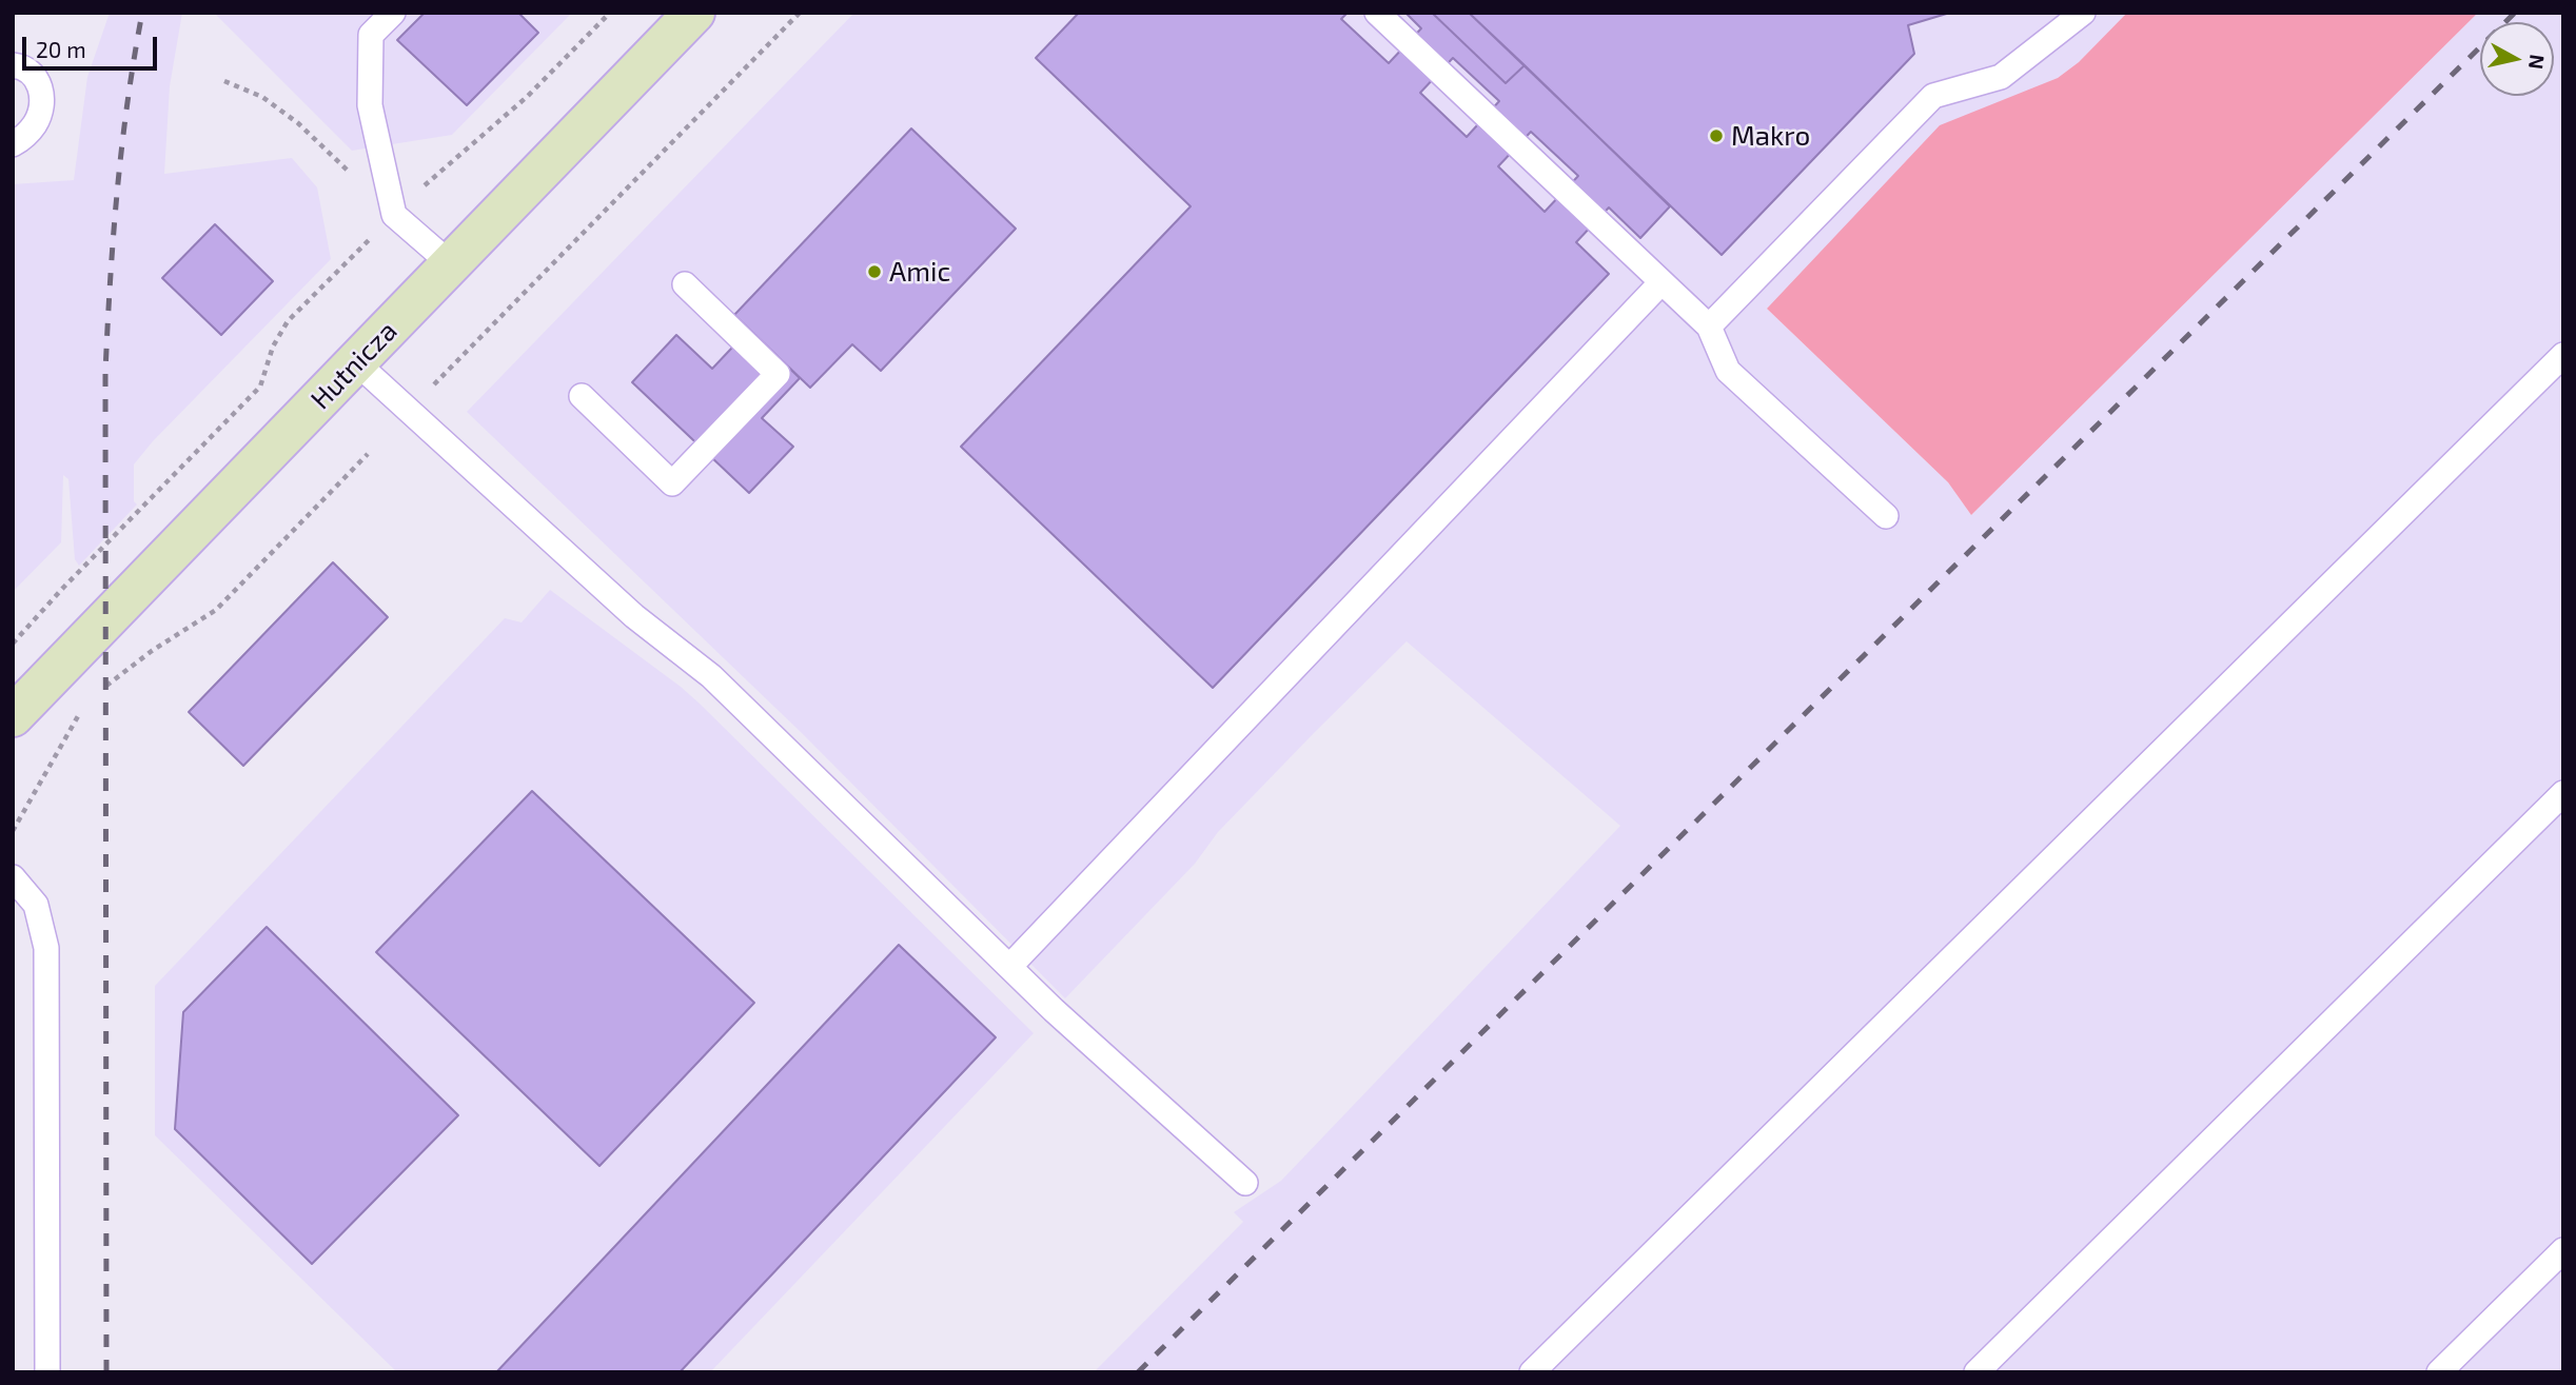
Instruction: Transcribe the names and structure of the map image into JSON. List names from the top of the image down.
{
  "streets": {
    "main road": ["Hutnicza"]
  },
  "places": ["Makro", "Amic"],
  "scale_bar": "20 m",
  "north": "right"
}
